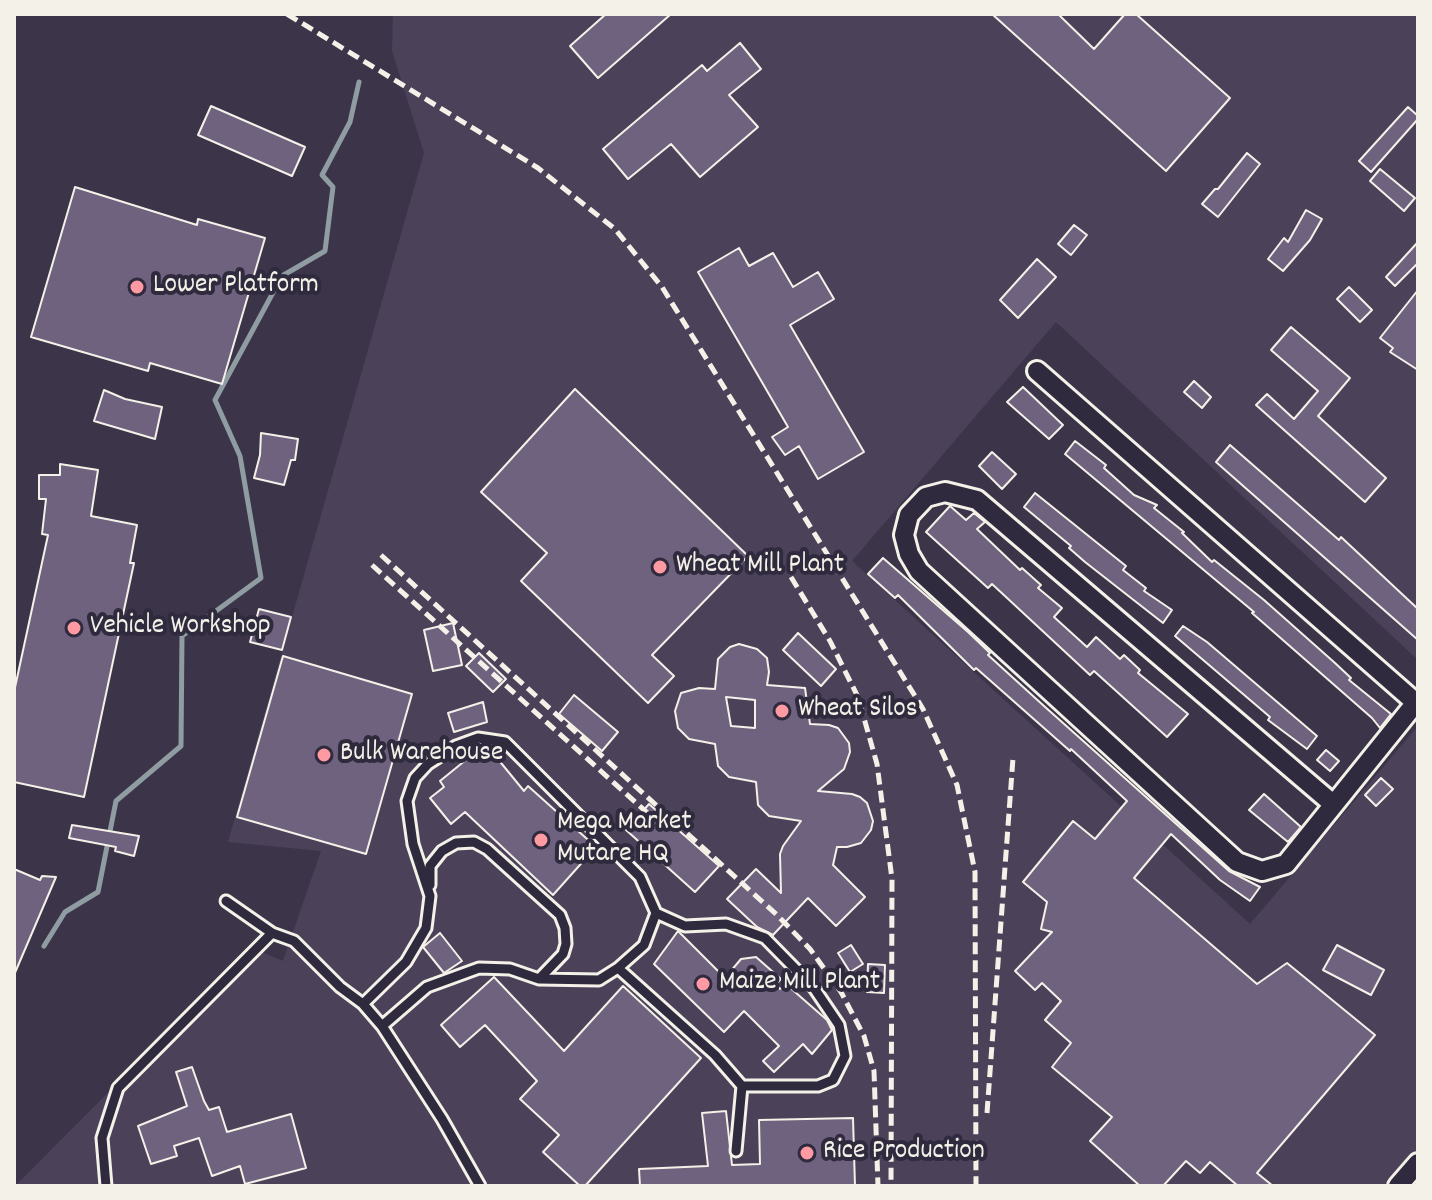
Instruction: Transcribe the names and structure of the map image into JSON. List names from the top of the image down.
{
  "places": [
    "Lower Platform",
    "Wheat Mill Plant",
    "Vehicle Workshop",
    "Wheat Silos",
    "Bulk Warehouse",
    "Mega Market Mutare HQ",
    "Maize Mill Plant",
    "Rice Production"
  ]
}
